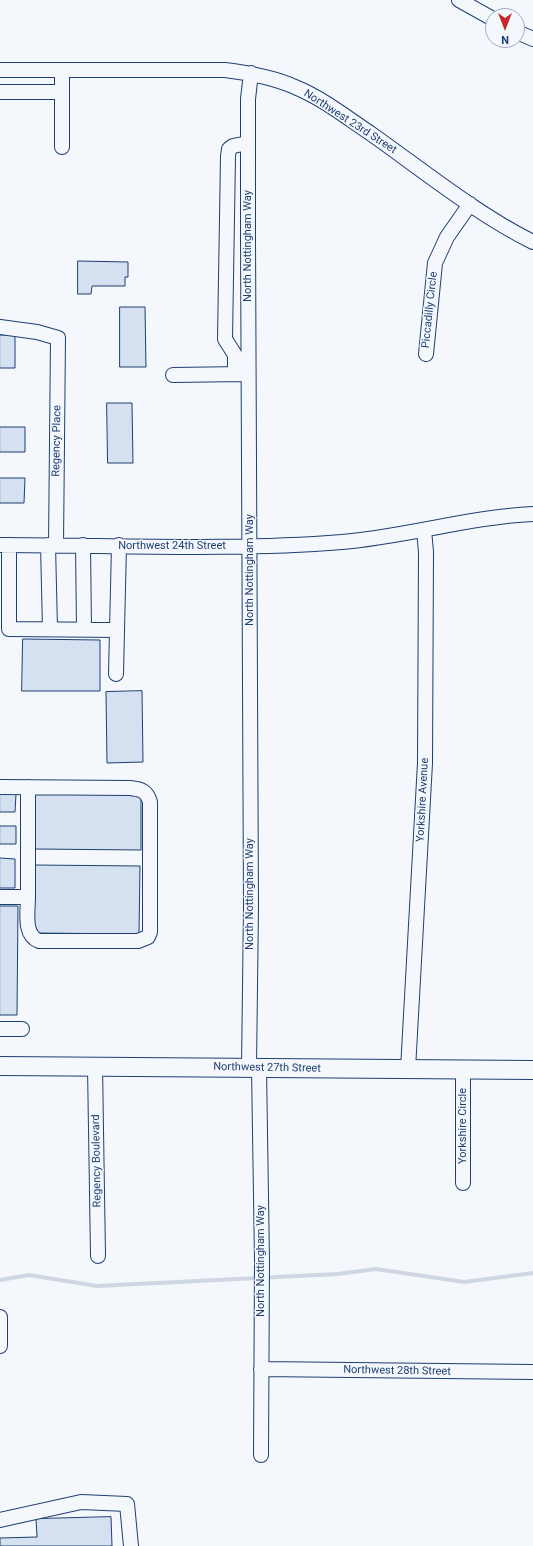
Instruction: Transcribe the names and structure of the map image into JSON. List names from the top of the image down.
{
  "streets": {
    "main road": ["Northwest 27th Street"],
    "street": [
      "Northwest 23rd Street",
      "North Nottingham Way",
      "Piccadilly Circle",
      "Regency Place",
      "Northwest 24th Street",
      "Yorkshire Avenue",
      "Yorkshire Circle",
      "Regency Boulevard",
      "Northwest 28th Street"
    ]
  },
  "crossings": [
    ["Northwest 23rd Street", "North Nottingham Way"],
    ["Northwest 23rd Street", "Piccadilly Circle"],
    ["North Nottingham Way", "Northwest 24th Street"],
    ["North Nottingham Way", "Northwest 27th Street"],
    ["North Nottingham Way", "Northwest 28th Street"],
    ["Regency Place", "Northwest 24th Street"],
    ["Northwest 24th Street", "Yorkshire Avenue"],
    ["Yorkshire Avenue", "Northwest 27th Street"],
    ["Northwest 27th Street", "Yorkshire Circle"],
    ["Northwest 27th Street", "Regency Boulevard"]
  ],
  "north": "bottom"
}
